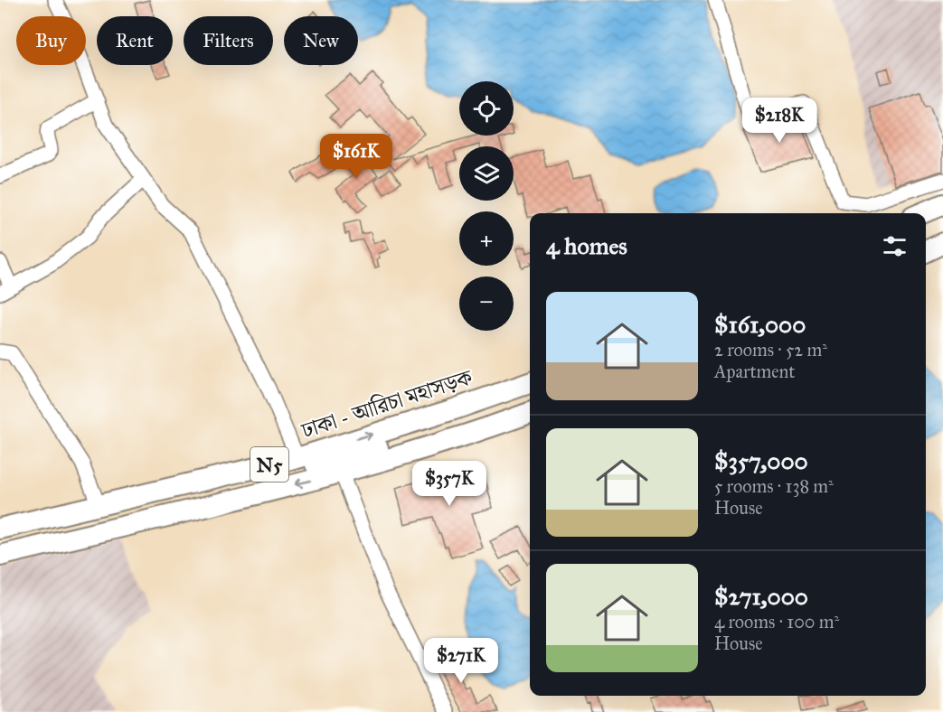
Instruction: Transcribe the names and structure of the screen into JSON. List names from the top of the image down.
{
  "streets": {
    "highway": ["ঢাকা - আরিচা মহাসড়ক", "N5"]
  },
  "page": {
    "chip": [
      "Buy",
      "Rent",
      "Filters",
      "New"
    ],
    "map_buttons": ["+", "−"],
    "price": [
      "$218K",
      "$161K",
      "$357K",
      "$271K"
    ],
    "heading": "4 homes",
    "list": [
      {
        "name": "$161,000",
        "note": "2 rooms · 52 m² · Apartment"
      },
      {
        "name": "$357,000",
        "note": "5 rooms · 138 m² · House"
      },
      {
        "name": "$271,000",
        "note": "4 rooms · 100 m² · House"
      }
    ]
  }
}
